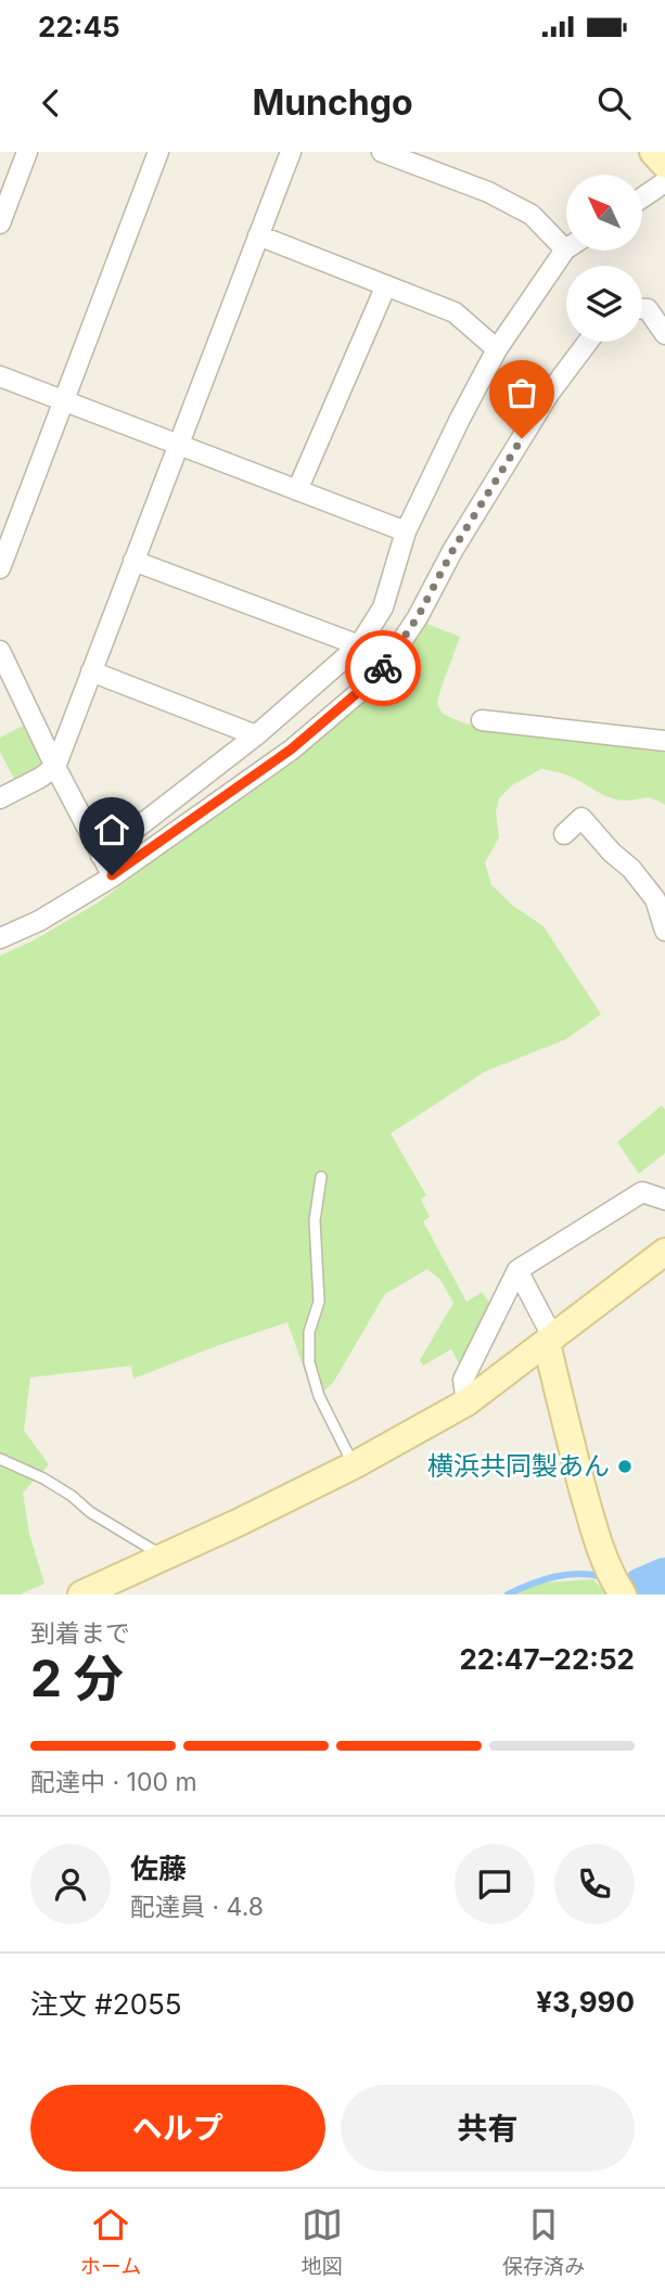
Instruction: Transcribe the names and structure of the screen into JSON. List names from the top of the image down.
{
  "places": ["横浜共同製あん"],
  "north": "top left",
  "page": {
    "status": "22:45",
    "header": "Munchgo",
    "heading": ["2 分", "到着まで", "22:47–22:52"],
    "panel": [
      "佐藤",
      "配達員 · 4.8",
      "注文 #2055",
      "¥3,990"
    ],
    "bar": "配達中 · 100 m",
    "buttons": ["ヘルプ", "共有"],
    "tabs": ["ホーム", "地図", "保存済み"]
  }
}
